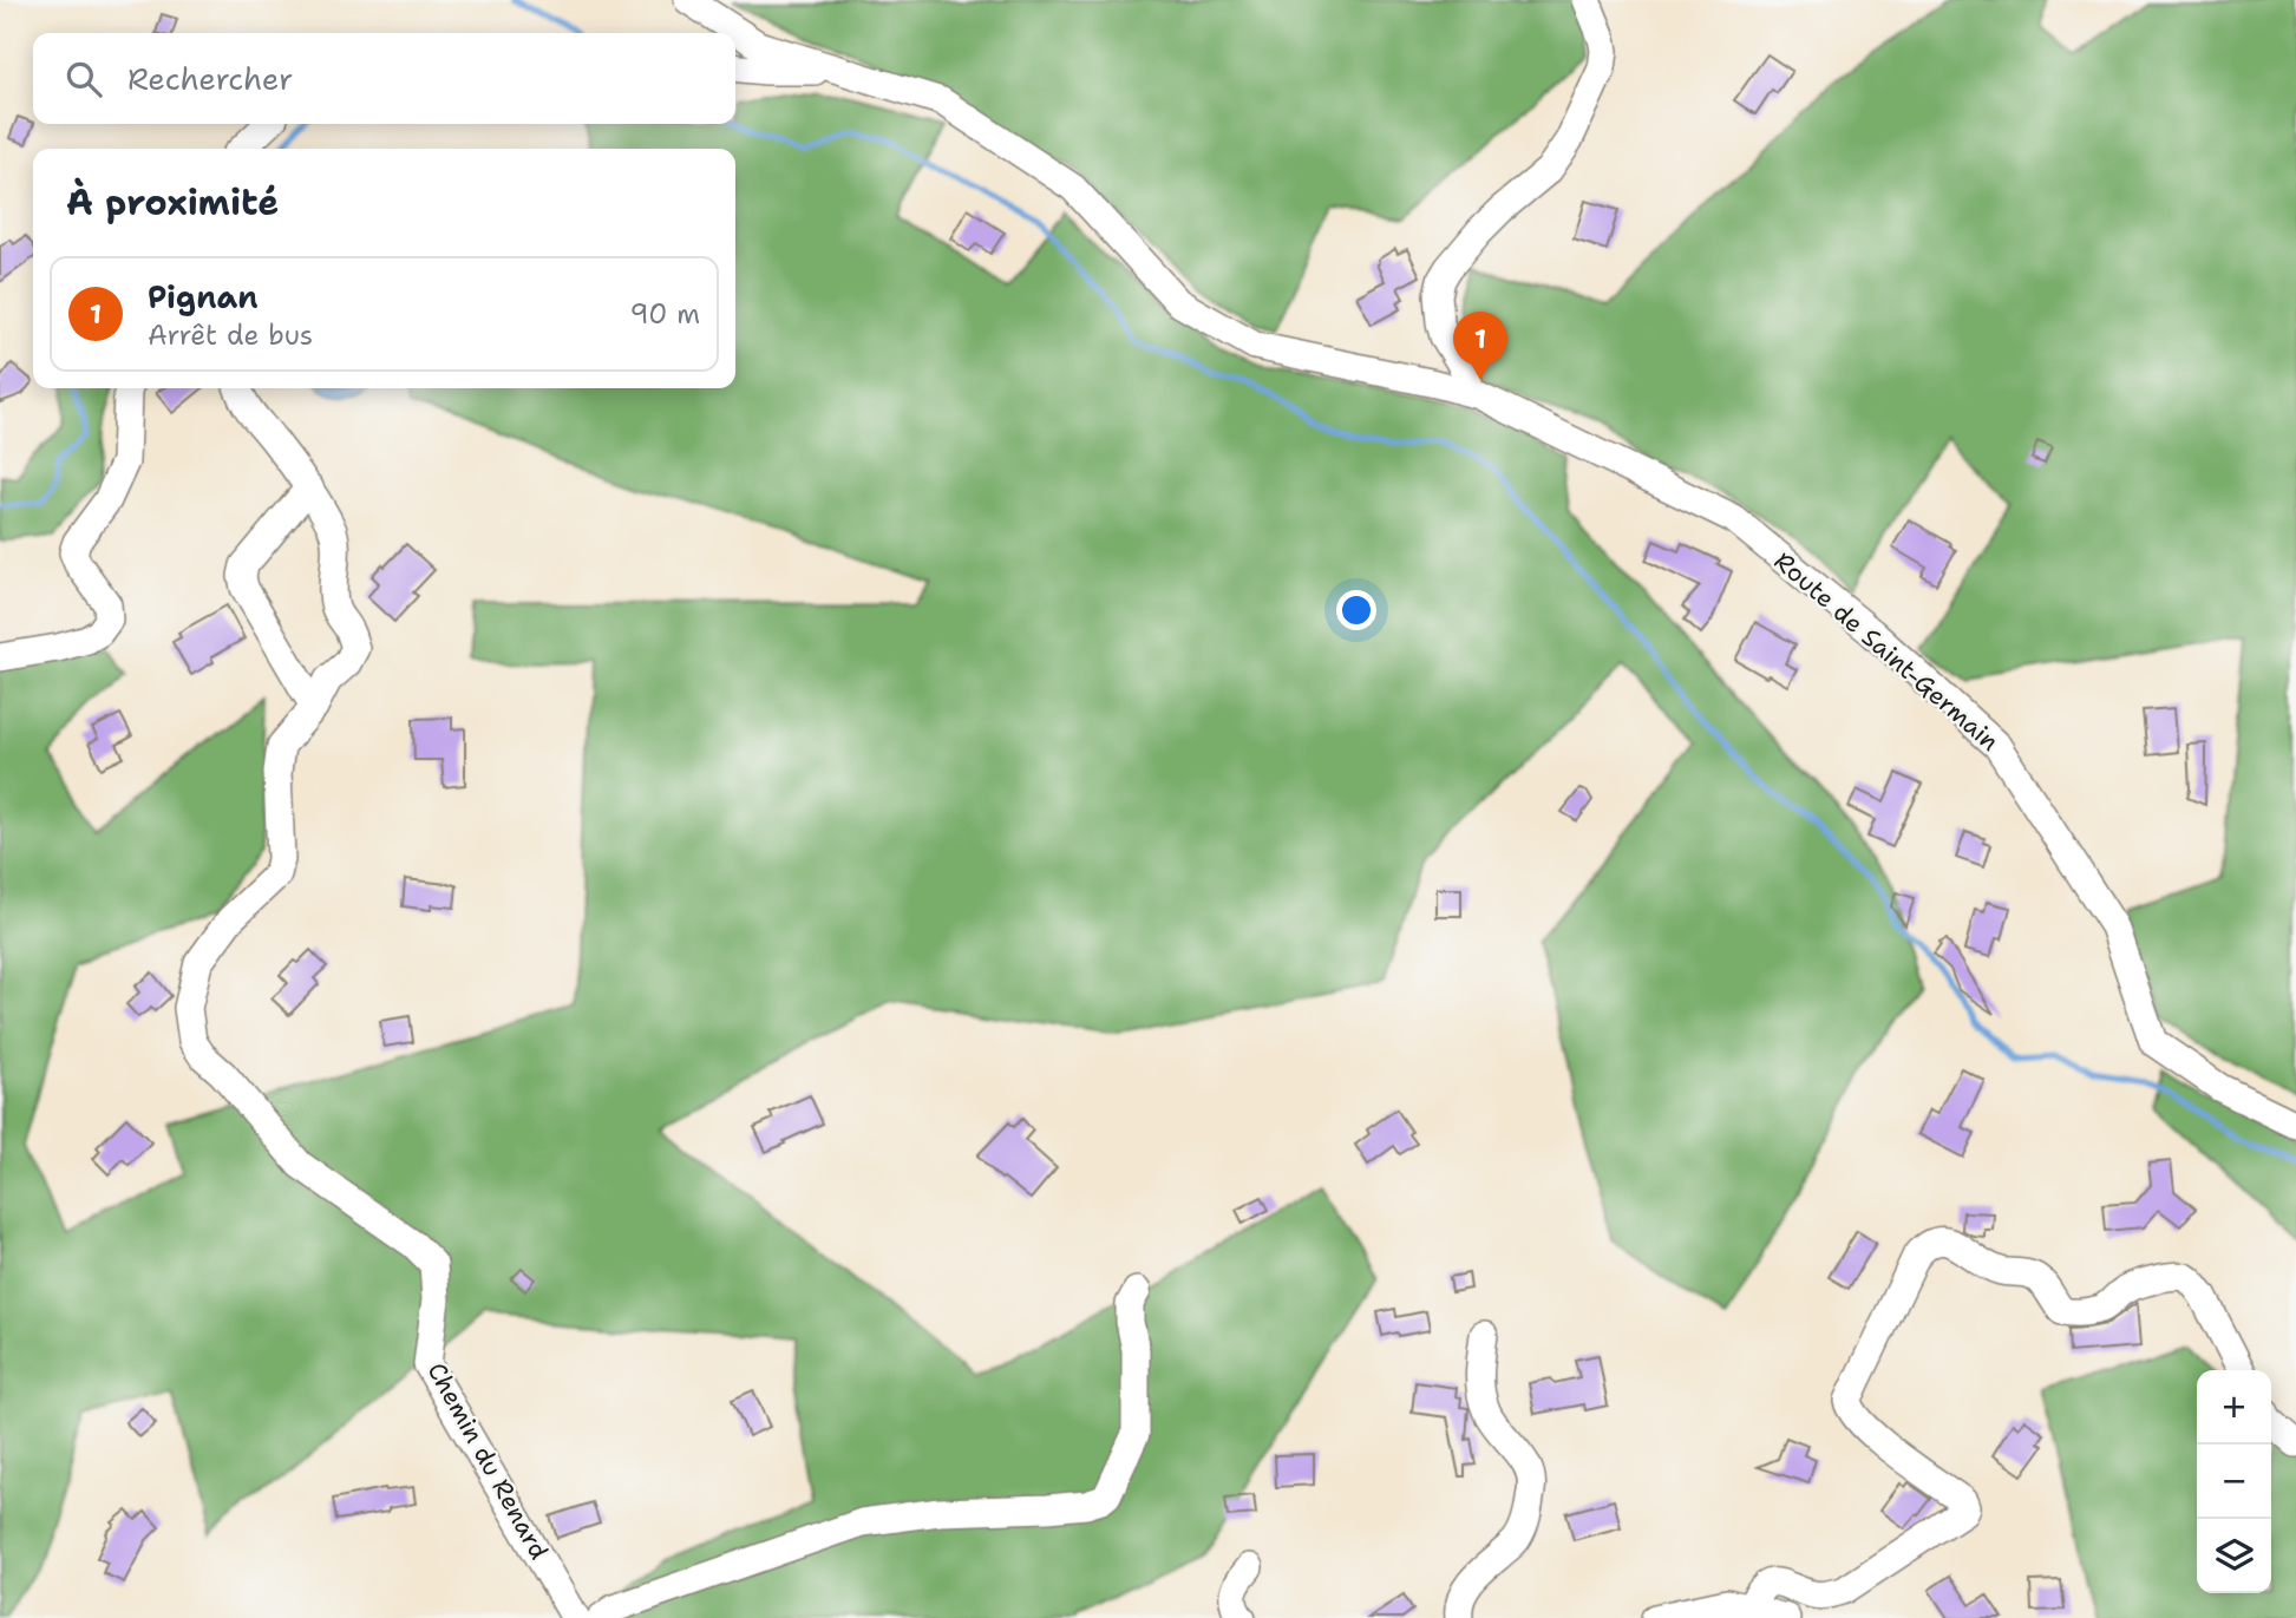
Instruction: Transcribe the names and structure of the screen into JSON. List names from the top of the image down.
{
  "streets": {
    "street": ["Route de Saint-Germain", "Chemin du Renard"]
  },
  "page": {
    "search": "Rechercher",
    "heading": "À proximité",
    "list": [
      {
        "mark": "1",
        "name": "Pignan",
        "note": "Arrêt de bus",
        "value": "90 m"
      }
    ],
    "pins": "1",
    "map_buttons": ["+", "−"]
  }
}
